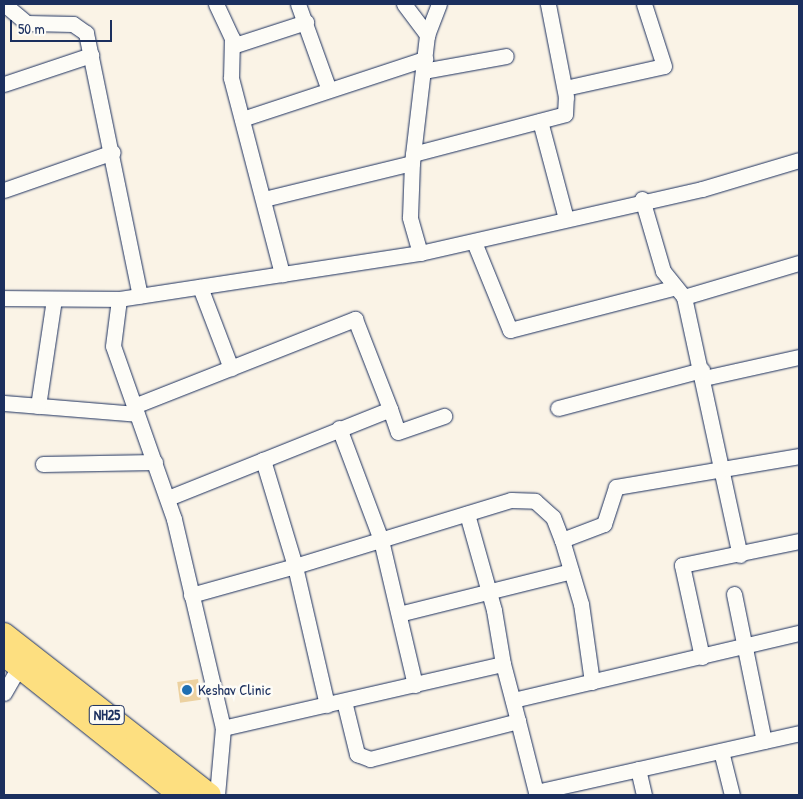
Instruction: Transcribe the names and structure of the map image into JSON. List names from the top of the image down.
{
  "streets": {
    "main road": ["NH25"]
  },
  "places": ["Keshav Clinic"],
  "scale_bar": "50 m"
}
